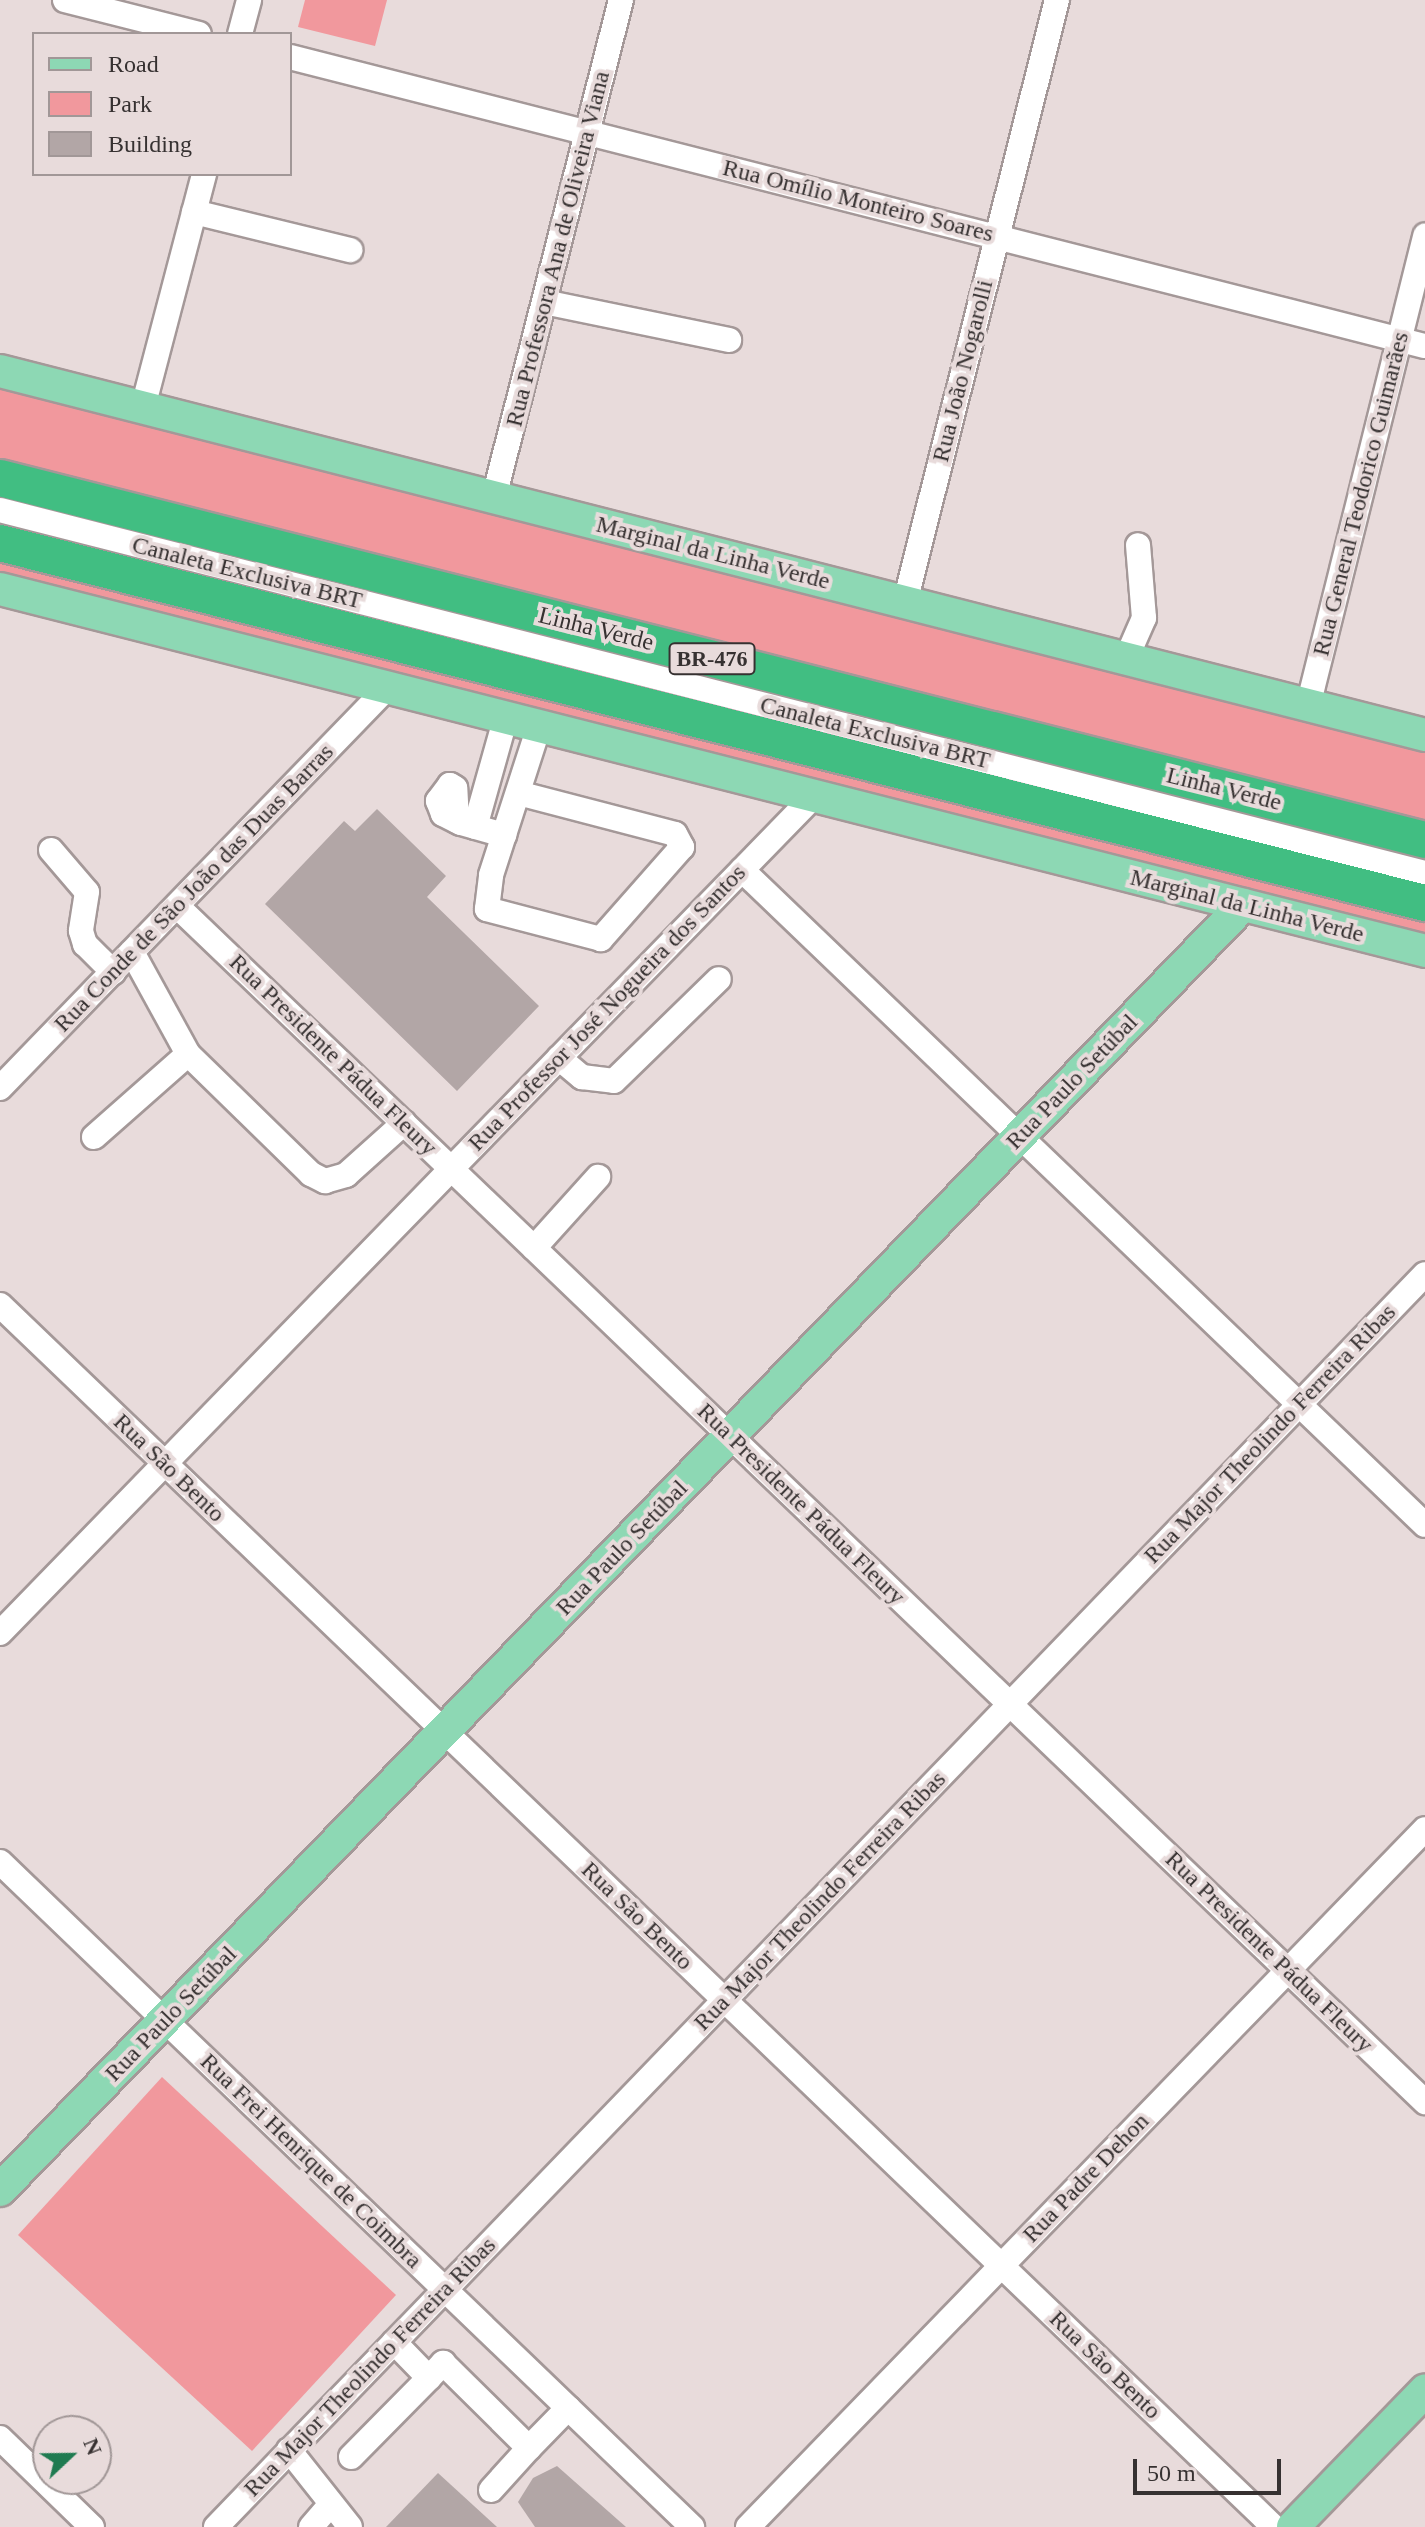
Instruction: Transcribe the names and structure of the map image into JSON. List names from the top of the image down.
{
  "streets": {
    "highway": ["Linha Verde", "BR-476"],
    "main road": ["Marginal da Linha Verde", "Rua Paulo Setúbal"],
    "street": [
      "Rua Omílio Monteiro Soares",
      "Rua Professora Ana de Oliveira Viana",
      "Rua João Nogarolli",
      "Rua General Teodorico Guimarães",
      "Canaleta Exclusiva BRT",
      "Rua Conde de São João das Duas Barras",
      "Rua Professor José Nogueira dos Santos",
      "Rua Presidente Pádua Fleury",
      "Rua Major Theolindo Ferreira Ribas",
      "Rua São Bento",
      "Rua Frei Henrique de Coimbra",
      "Rua Padre Dehon"
    ]
  },
  "crossings": [
    ["Rua Omílio Monteiro Soares", "Rua Professora Ana de Oliveira Viana"],
    ["Rua Omílio Monteiro Soares", "Rua João Nogarolli"],
    ["Rua Omílio Monteiro Soares", "Rua General Teodorico Guimarães"],
    ["Rua Professora Ana de Oliveira Viana", "Marginal da Linha Verde"],
    ["Rua João Nogarolli", "Marginal da Linha Verde"],
    ["Rua General Teodorico Guimarães", "Marginal da Linha Verde"],
    ["Marginal da Linha Verde", "Rua Conde de São João das Duas Barras"],
    ["Marginal da Linha Verde", "Rua Professor José Nogueira dos Santos"],
    ["Marginal da Linha Verde", "Rua Paulo Setúbal"],
    ["Rua Conde de São João das Duas Barras", "Rua Presidente Pádua Fleury"],
    ["Rua Professor José Nogueira dos Santos", "Rua Presidente Pádua Fleury"],
    ["Rua Professor José Nogueira dos Santos", "Rua São Bento"],
    ["Rua Presidente Pádua Fleury", "Rua Paulo Setúbal"],
    ["Rua Presidente Pádua Fleury", "Rua Major Theolindo Ferreira Ribas"],
    ["Rua Presidente Pádua Fleury", "Rua Padre Dehon"],
    ["Rua Paulo Setúbal", "Rua São Bento"],
    ["Rua Paulo Setúbal", "Rua Frei Henrique de Coimbra"],
    ["Rua Major Theolindo Ferreira Ribas", "Rua São Bento"],
    ["Rua Major Theolindo Ferreira Ribas", "Rua Frei Henrique de Coimbra"],
    ["Rua São Bento", "Rua Padre Dehon"]
  ],
  "legend": ["Road", "Park", "Building"],
  "scale_bar": "50 m",
  "north": "right"
}
